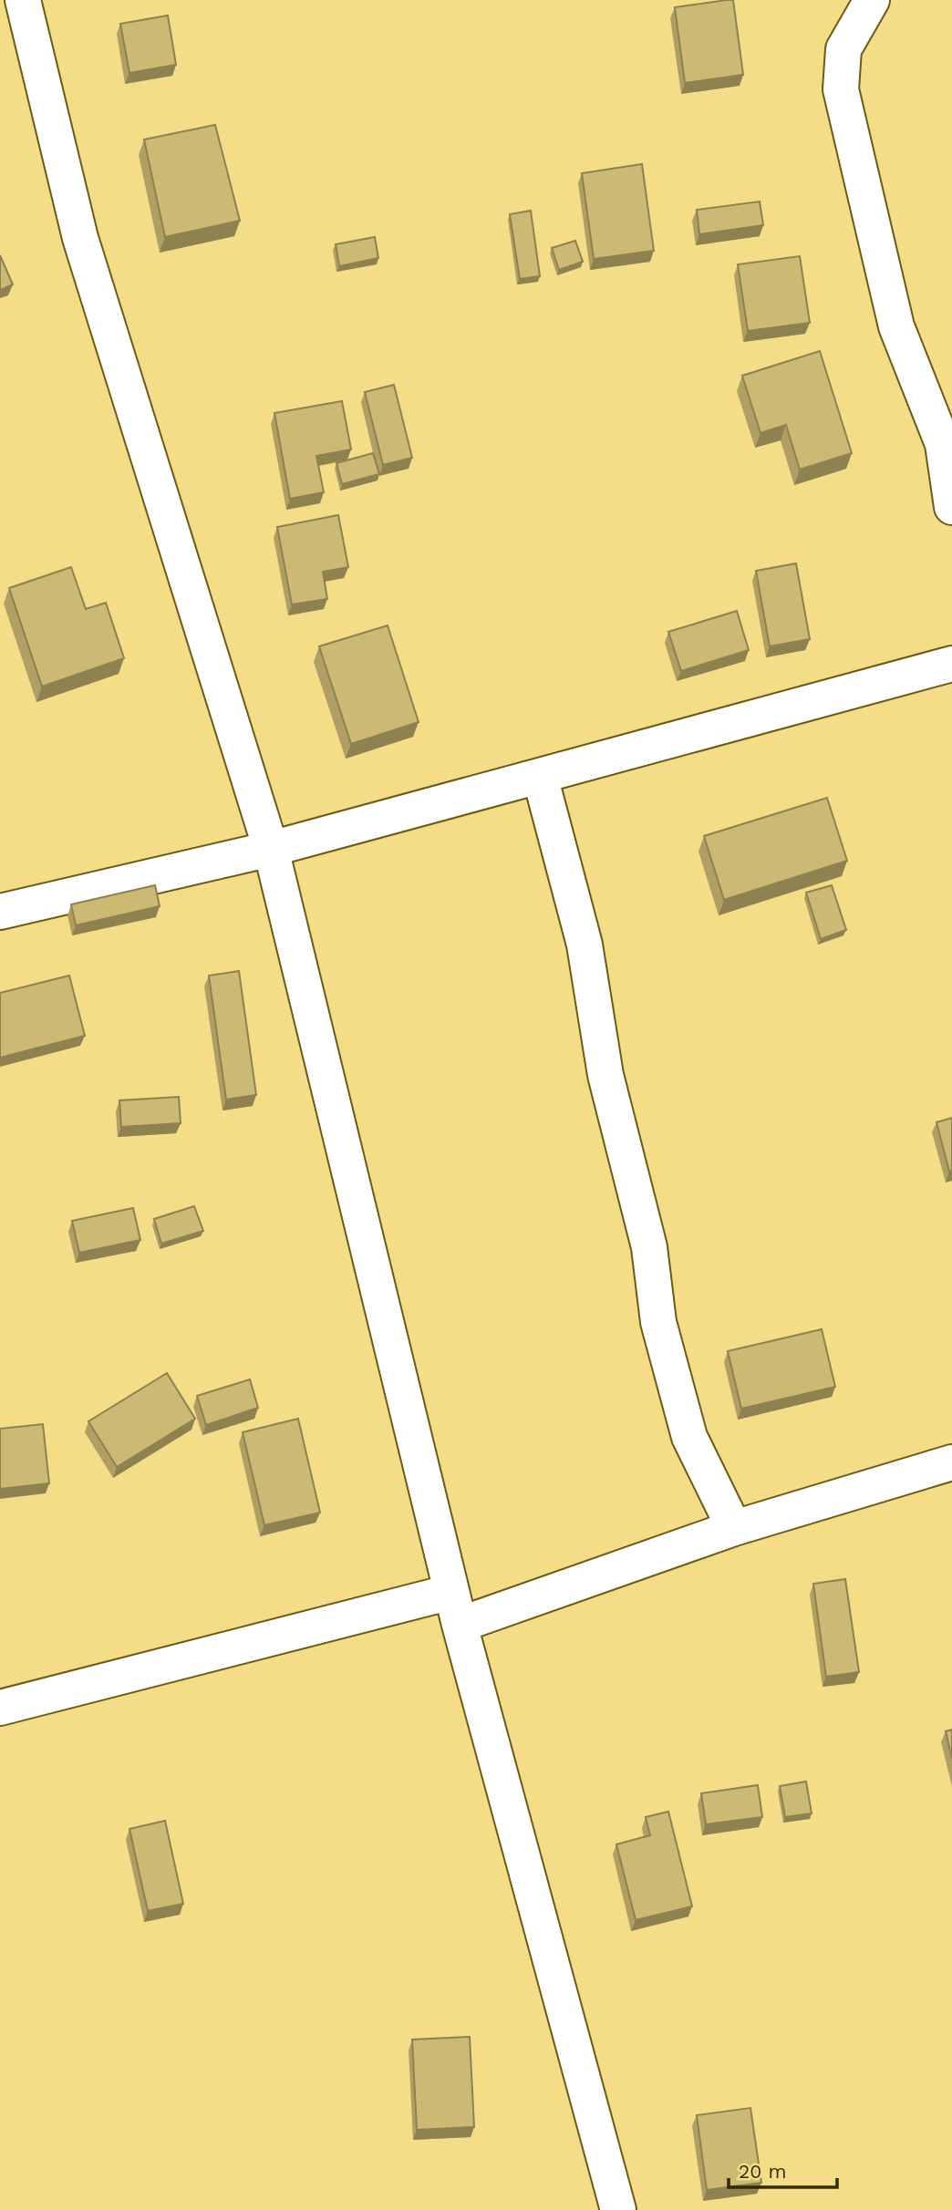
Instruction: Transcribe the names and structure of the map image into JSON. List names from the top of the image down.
{
  "scale_bar": "20 m"
}
